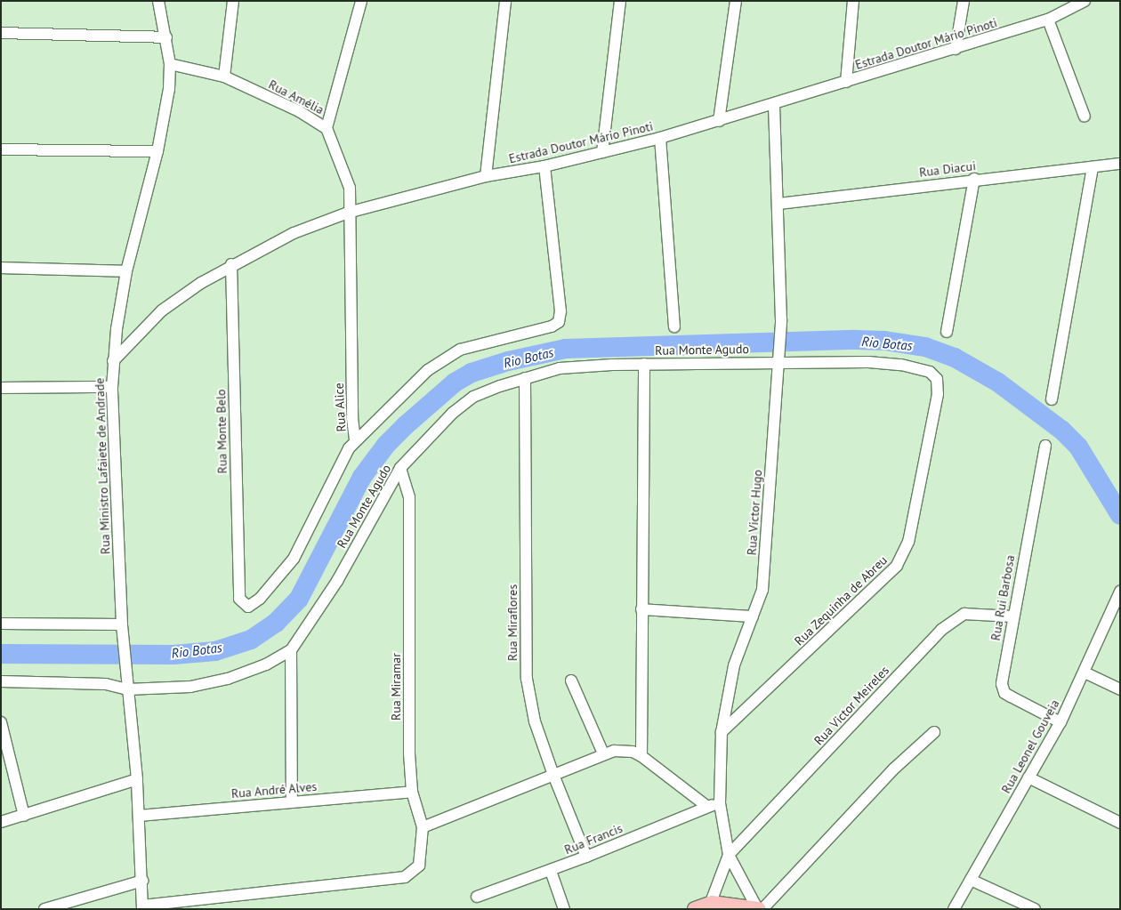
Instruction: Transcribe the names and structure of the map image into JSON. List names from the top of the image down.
{
  "streets": {
    "street": [
      "Estrada Doutor Mário Pinoti",
      "Rua Amélia",
      "Rua Diacui",
      "Rua Monte Agudo",
      "Rua Alice",
      "Rua Monte Belo",
      "Rua Ministro Lafaiete de Andrade",
      "Rua Victor Hugo",
      "Rua Rui Barbosa",
      "Rua Zequinha de Abreu",
      "Rua Miraflores",
      "Rua Miramar",
      "Rua Victor Meireles",
      "Rua Leonel Gouveia",
      "Rua André Alves",
      "Rua Francis"
    ]
  },
  "crossings": [
    ["Estrada Doutor Mário Pinoti", "Rua Amélia"],
    ["Estrada Doutor Mário Pinoti", "Rua Alice"],
    ["Estrada Doutor Mário Pinoti", "Rua Monte Belo"],
    ["Estrada Doutor Mário Pinoti", "Rua Ministro Lafaiete de Andrade"],
    ["Estrada Doutor Mário Pinoti", "Rua Victor Hugo"],
    ["Rua Amélia", "Rua Alice"],
    ["Rua Amélia", "Rua Ministro Lafaiete de Andrade"],
    ["Rua Diacui", "Rua Victor Hugo"],
    ["Rua Monte Agudo", "Rua Ministro Lafaiete de Andrade"],
    ["Rua Monte Agudo", "Rua Victor Hugo"],
    ["Rua Monte Agudo", "Rua Zequinha de Abreu"],
    ["Rua Monte Agudo", "Rua Miraflores"],
    ["Rua Monte Agudo", "Rua Miramar"],
    ["Rua Alice", "Rua Monte Belo"],
    ["Rua Ministro Lafaiete de Andrade", "Rua Miramar"],
    ["Rua Ministro Lafaiete de Andrade", "Rua André Alves"],
    ["Rua Victor Hugo", "Rua Zequinha de Abreu"],
    ["Rua Victor Hugo", "Rua Victor Meireles"],
    ["Rua Victor Hugo", "Rua Francis"],
    ["Rua Rui Barbosa", "Rua Victor Meireles"],
    ["Rua Rui Barbosa", "Rua Leonel Gouveia"],
    ["Rua Miraflores", "Rua Francis"],
    ["Rua Miramar", "Rua André Alves"]
  ],
  "water": ["Rio Botas"]
}
